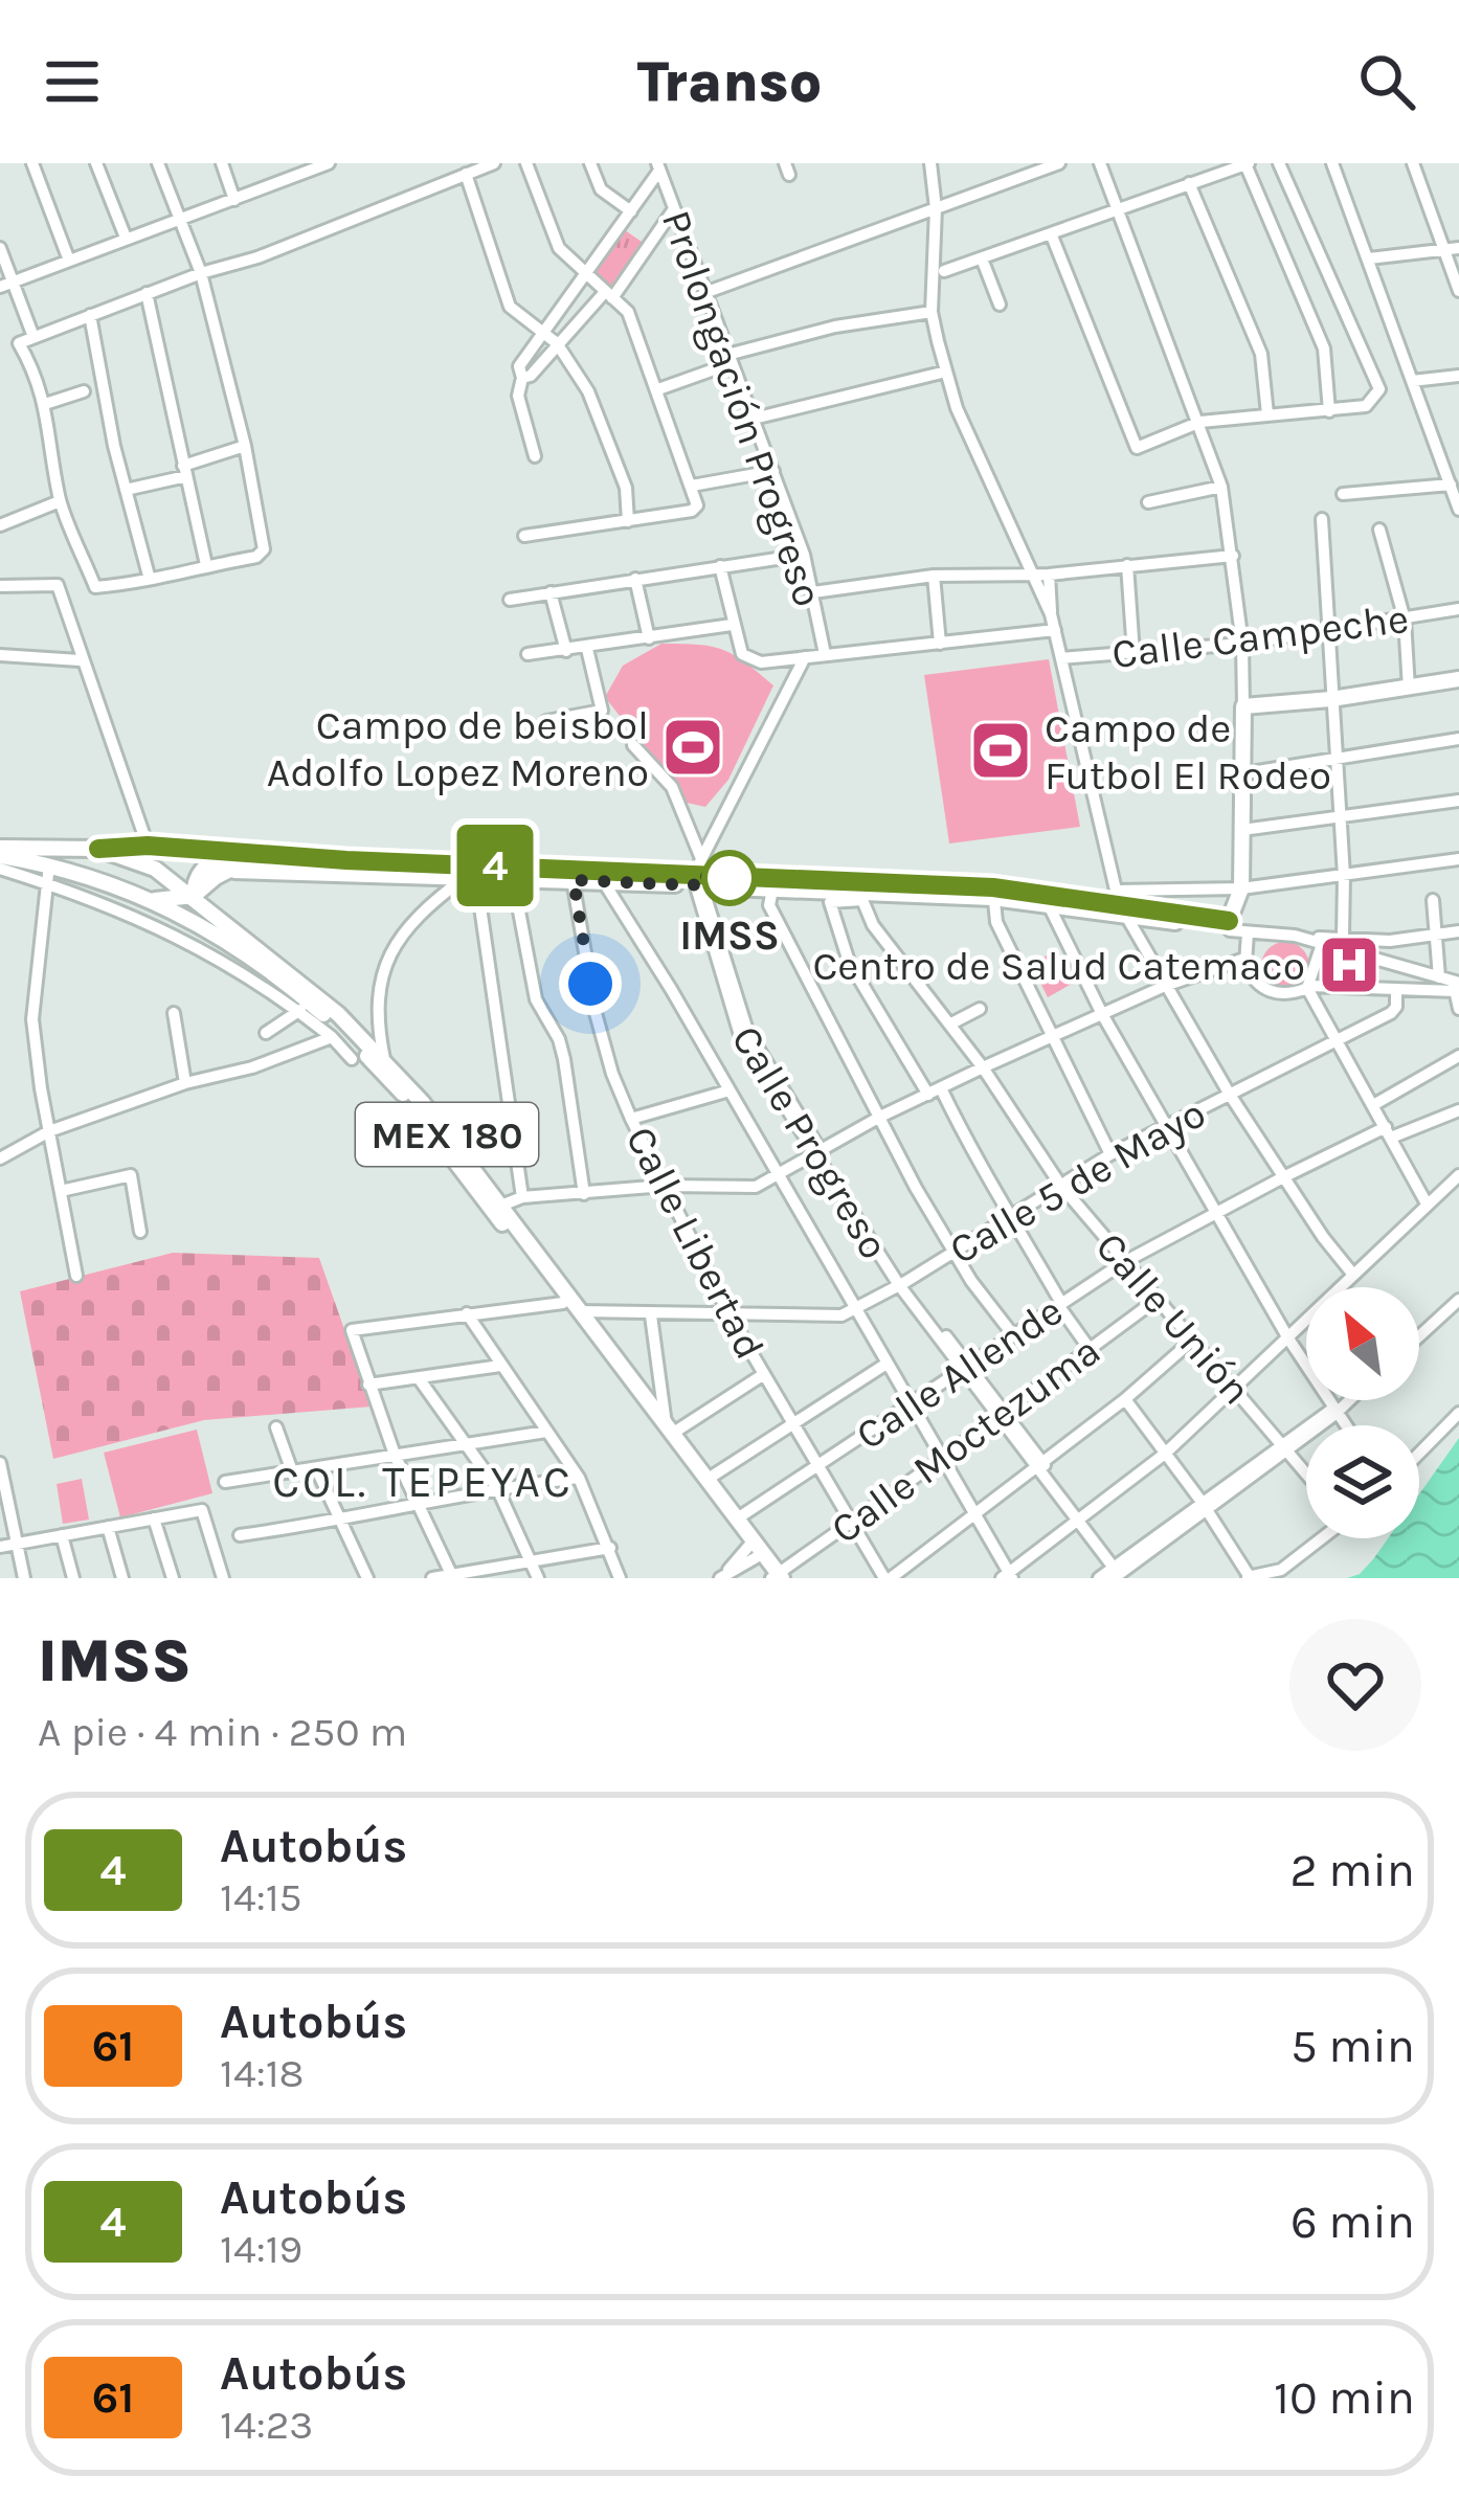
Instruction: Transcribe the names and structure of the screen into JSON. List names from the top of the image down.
{
  "streets": {
    "main road": ["MEX 180"],
    "street": [
      "Prolongación Progreso",
      "Calle Campeche",
      "Calle Progreso",
      "Calle 5 de Mayo",
      "Calle Libertad",
      "Calle Unión",
      "Calle Allende",
      "Calle Moctezuma"
    ]
  },
  "crossings": [
    ["Prolongación Progreso", "Calle Progreso"],
    ["MEX 180", "Calle 5 de Mayo"],
    ["MEX 180", "Calle Allende"],
    ["MEX 180", "Calle Moctezuma"],
    ["Calle Progreso", "Calle 5 de Mayo"],
    ["Calle Progreso", "Calle Allende"],
    ["Calle Progreso", "Calle Moctezuma"],
    ["Calle 5 de Mayo", "Calle Libertad"],
    ["Calle 5 de Mayo", "Calle Unión"],
    ["Calle Libertad", "Calle Allende"],
    ["Calle Libertad", "Calle Moctezuma"],
    ["Calle Unión", "Calle Allende"],
    ["Calle Unión", "Calle Moctezuma"]
  ],
  "districts": ["COL. TEPEYAC"],
  "places": {
    "sports": ["Campo de beisbol Adolfo Lopez Moreno", "Campo de Futbol El Rodeo"],
    "other": ["IMSS"],
    "hospital": ["Centro de Salud Catemaco"]
  },
  "lines": ["bus line 4"],
  "north": "top left",
  "page": {
    "header": "Transo",
    "on_map": "4",
    "heading": ["IMSS", "A pie · 4 min · 250 m"],
    "list": [
      {
        "mark": "4",
        "name": "Autobús",
        "note": "14:15",
        "value": "2 min"
      },
      {
        "mark": "61",
        "name": "Autobús",
        "note": "14:18",
        "value": "5 min"
      },
      {
        "mark": "4",
        "name": "Autobús",
        "note": "14:19",
        "value": "6 min"
      },
      {
        "mark": "61",
        "name": "Autobús",
        "note": "14:23",
        "value": "10 min"
      }
    ]
  }
}
